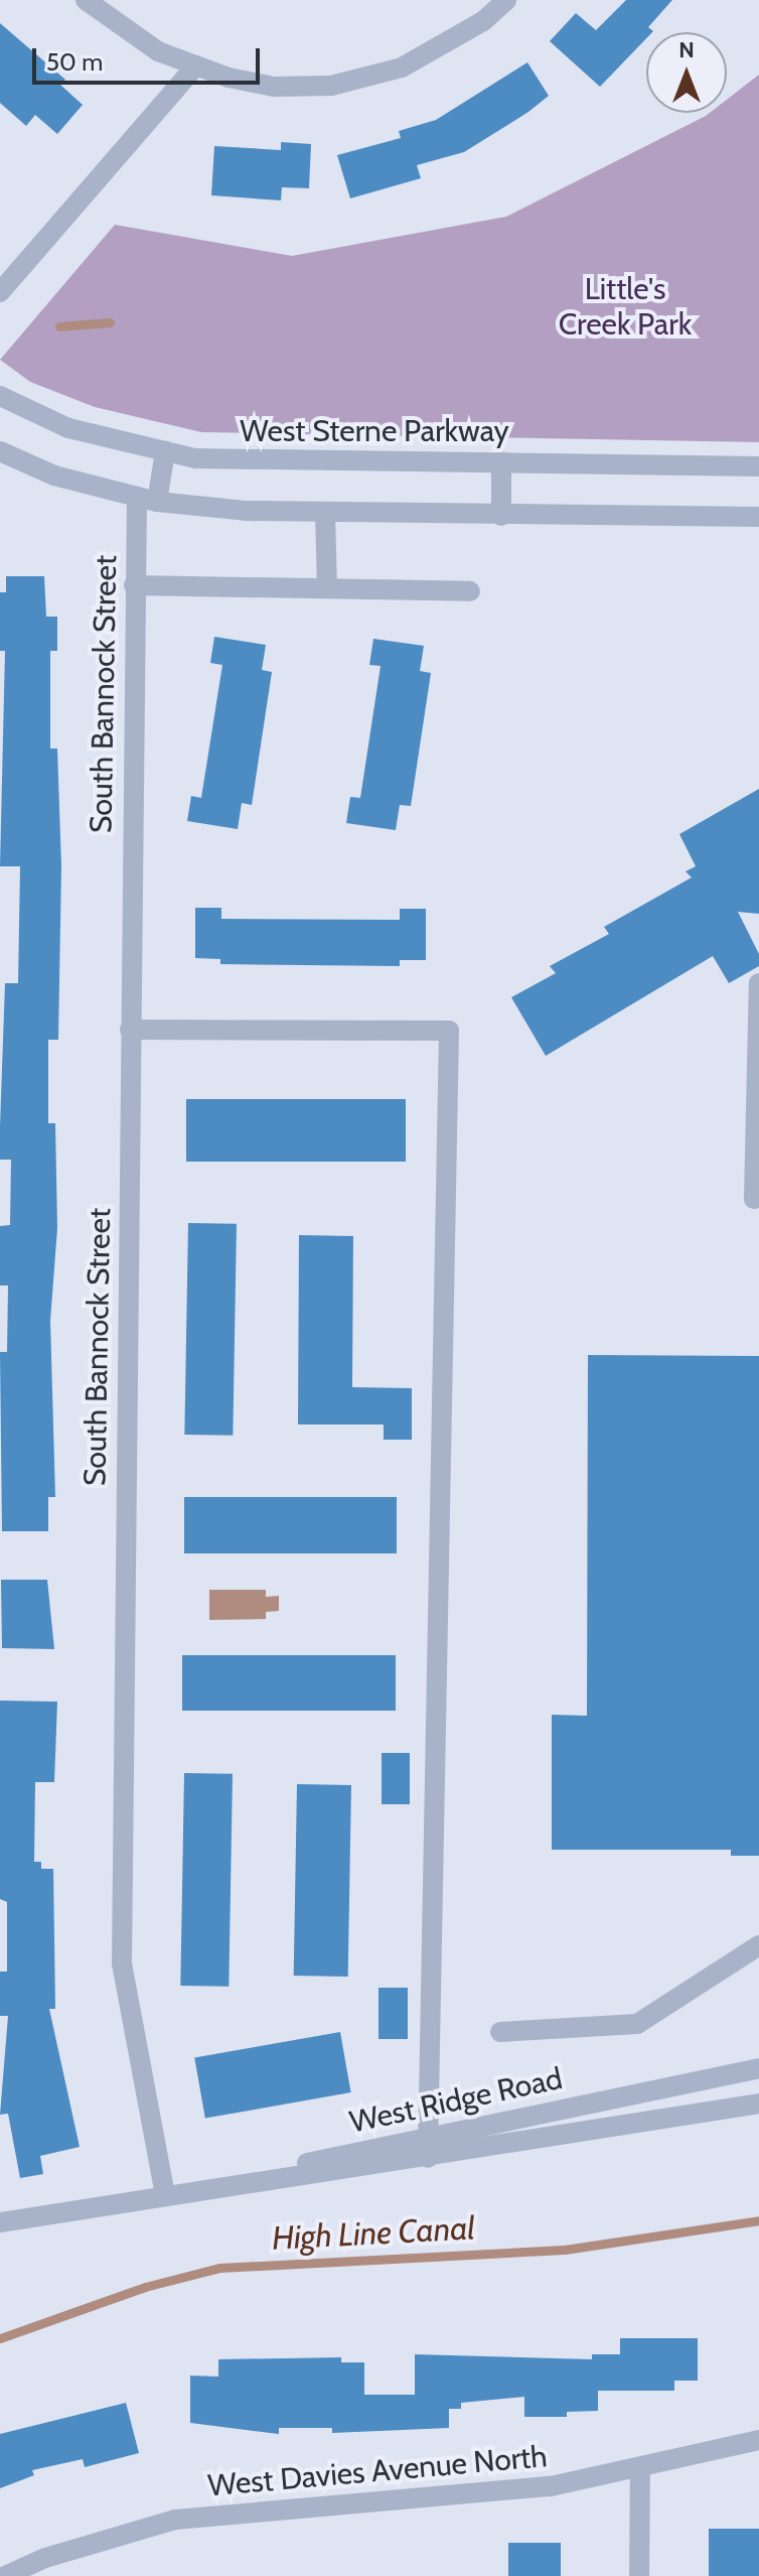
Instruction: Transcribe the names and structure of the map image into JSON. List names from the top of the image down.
{
  "streets": {
    "street": [
      "West Sterne Parkway",
      "South Bannock Street",
      "West Ridge Road",
      "West Davies Avenue North"
    ]
  },
  "crossings": [
    ["West Sterne Parkway", "South Bannock Street"],
    ["South Bannock Street", "West Ridge Road"]
  ],
  "water": ["High Line Canal"],
  "parks": ["Little's Creek Park"],
  "scale_bar": "50 m",
  "north": "top"
}
